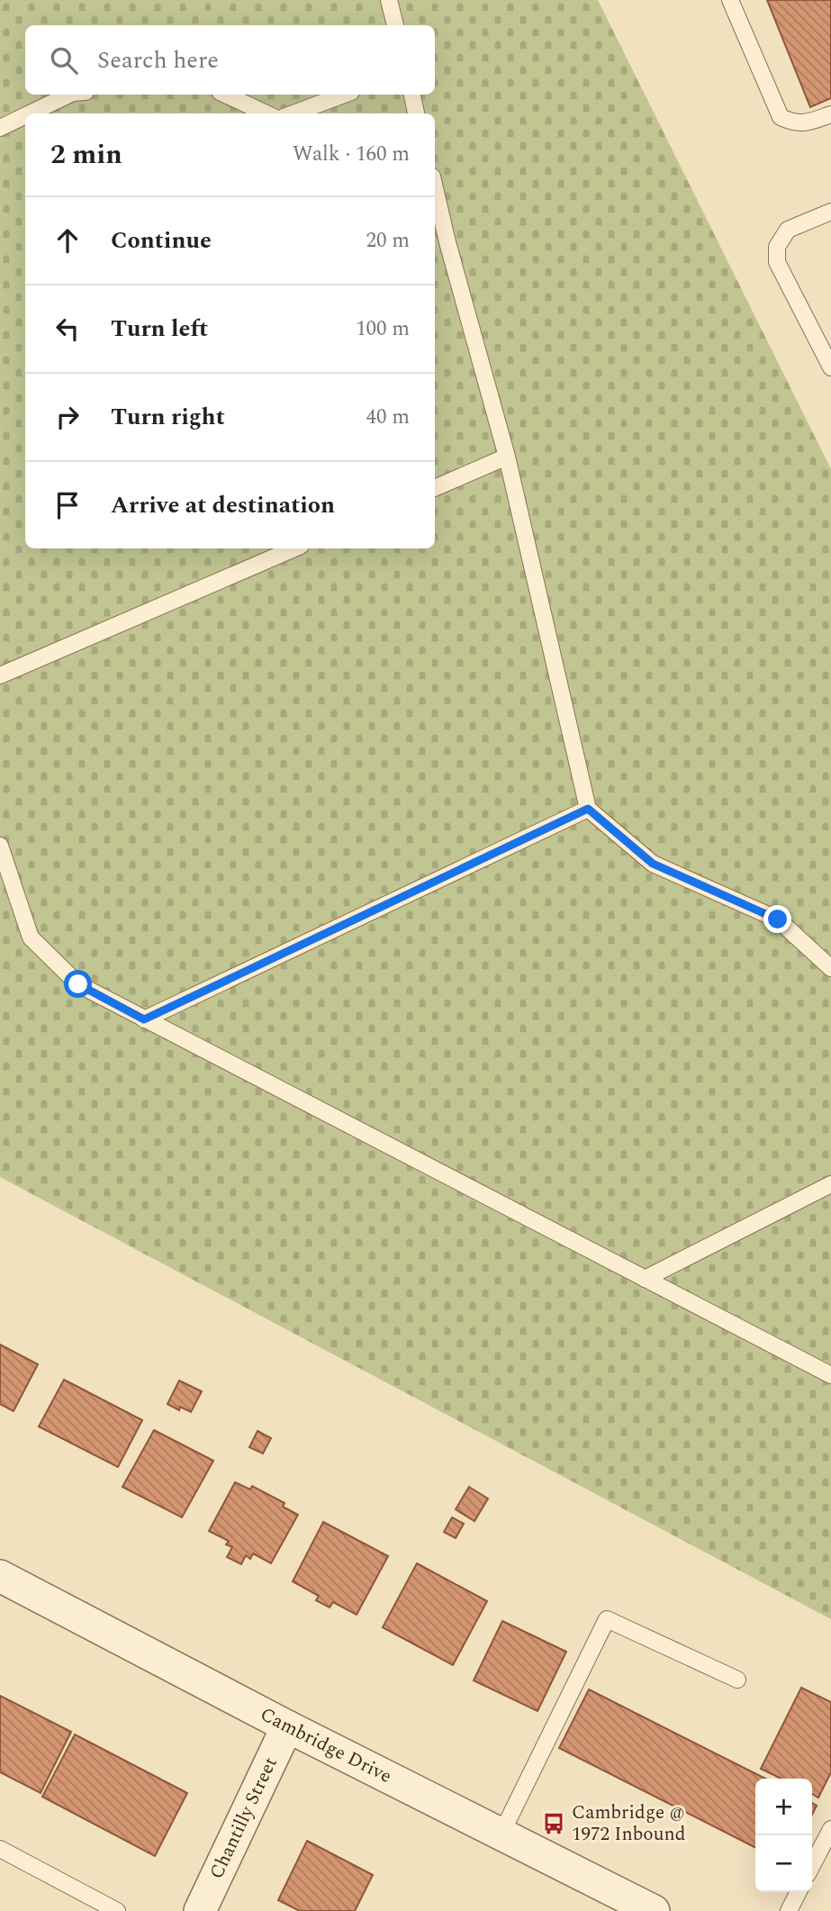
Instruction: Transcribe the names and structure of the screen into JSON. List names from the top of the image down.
{
  "streets": {
    "street": ["Cambridge Drive", "Chantilly Street"]
  },
  "crossings": [
    ["Cambridge Drive", "Chantilly Street"]
  ],
  "places": {
    "bus stop": ["Cambridge @ 1972 Inbound"]
  },
  "page": {
    "search": "Search here",
    "heading": ["2 min", "Walk · 160 m"],
    "list": [
      ["Continue", "20 m"],
      ["Turn left", "100 m"],
      ["Turn right", "40 m"],
      "Arrive at destination"
    ],
    "map_buttons": ["+", "−"]
  }
}
